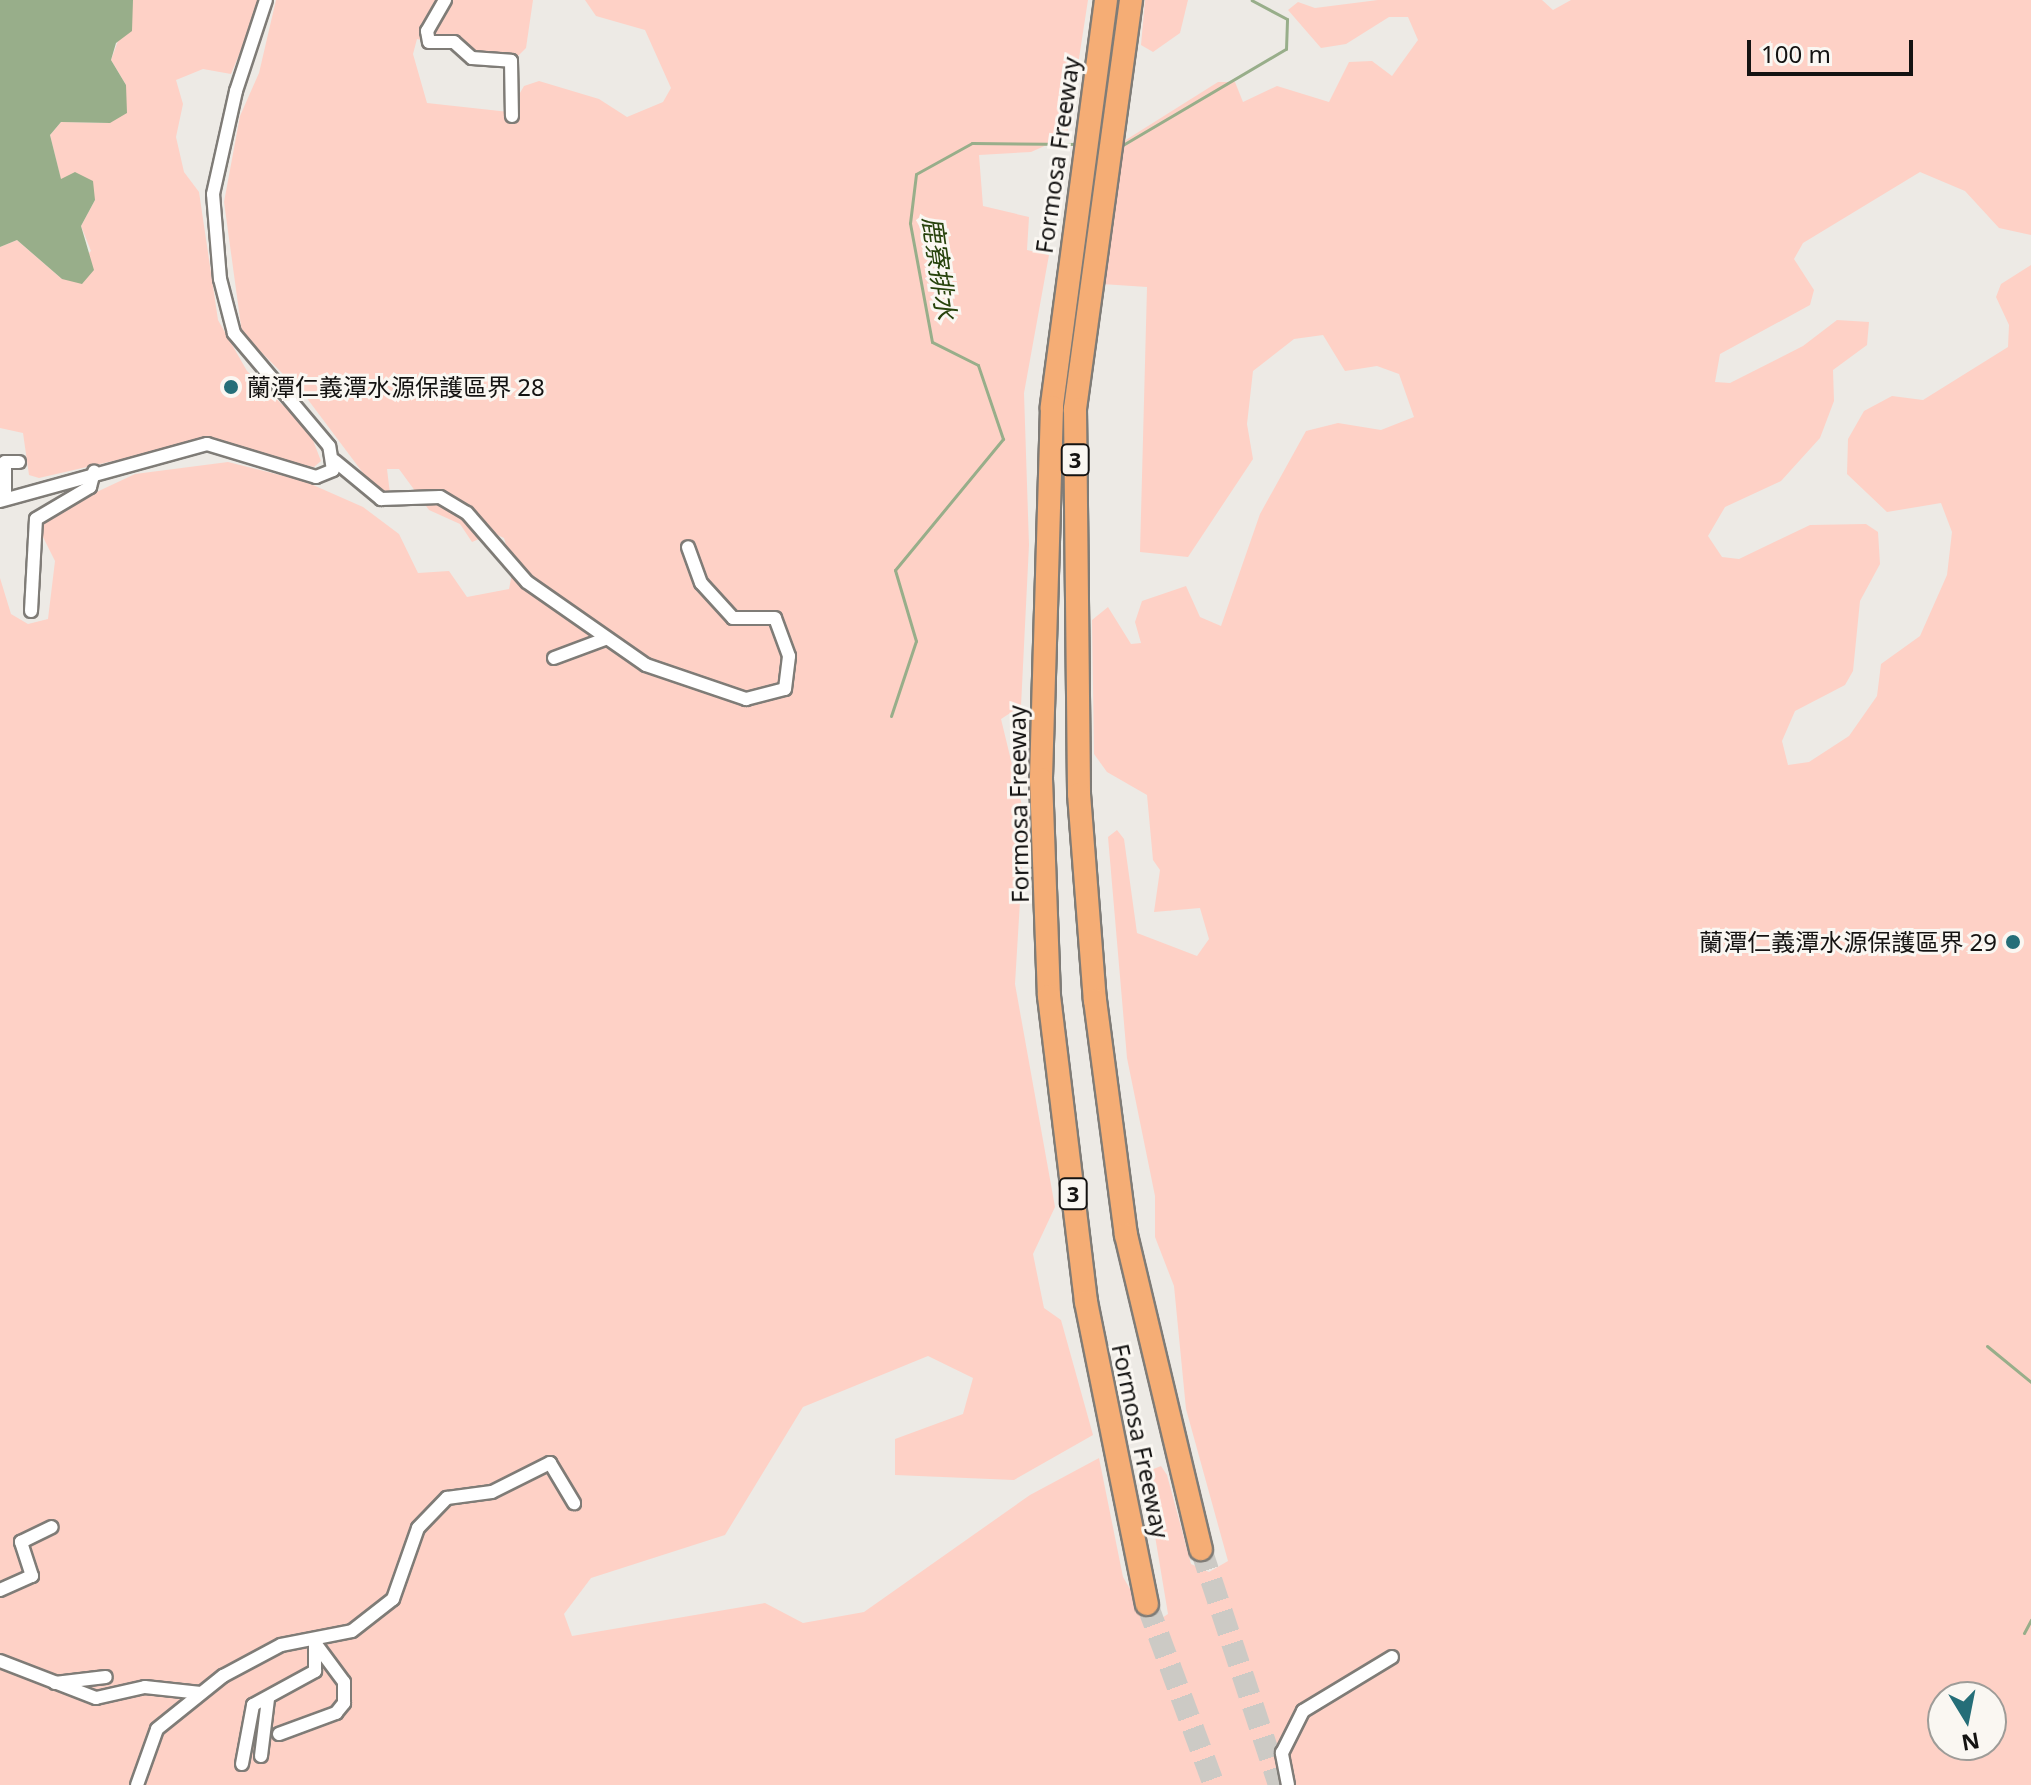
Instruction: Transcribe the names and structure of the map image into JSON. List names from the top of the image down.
{
  "streets": {
    "highway": ["Formosa Freeway", "3"]
  },
  "water": ["鹿寮排水"],
  "places": ["蘭潭仁義潭水源保護區界 28", "蘭潭仁義潭水源保護區界 29"],
  "scale_bar": "100 m",
  "north": "bottom"
}
